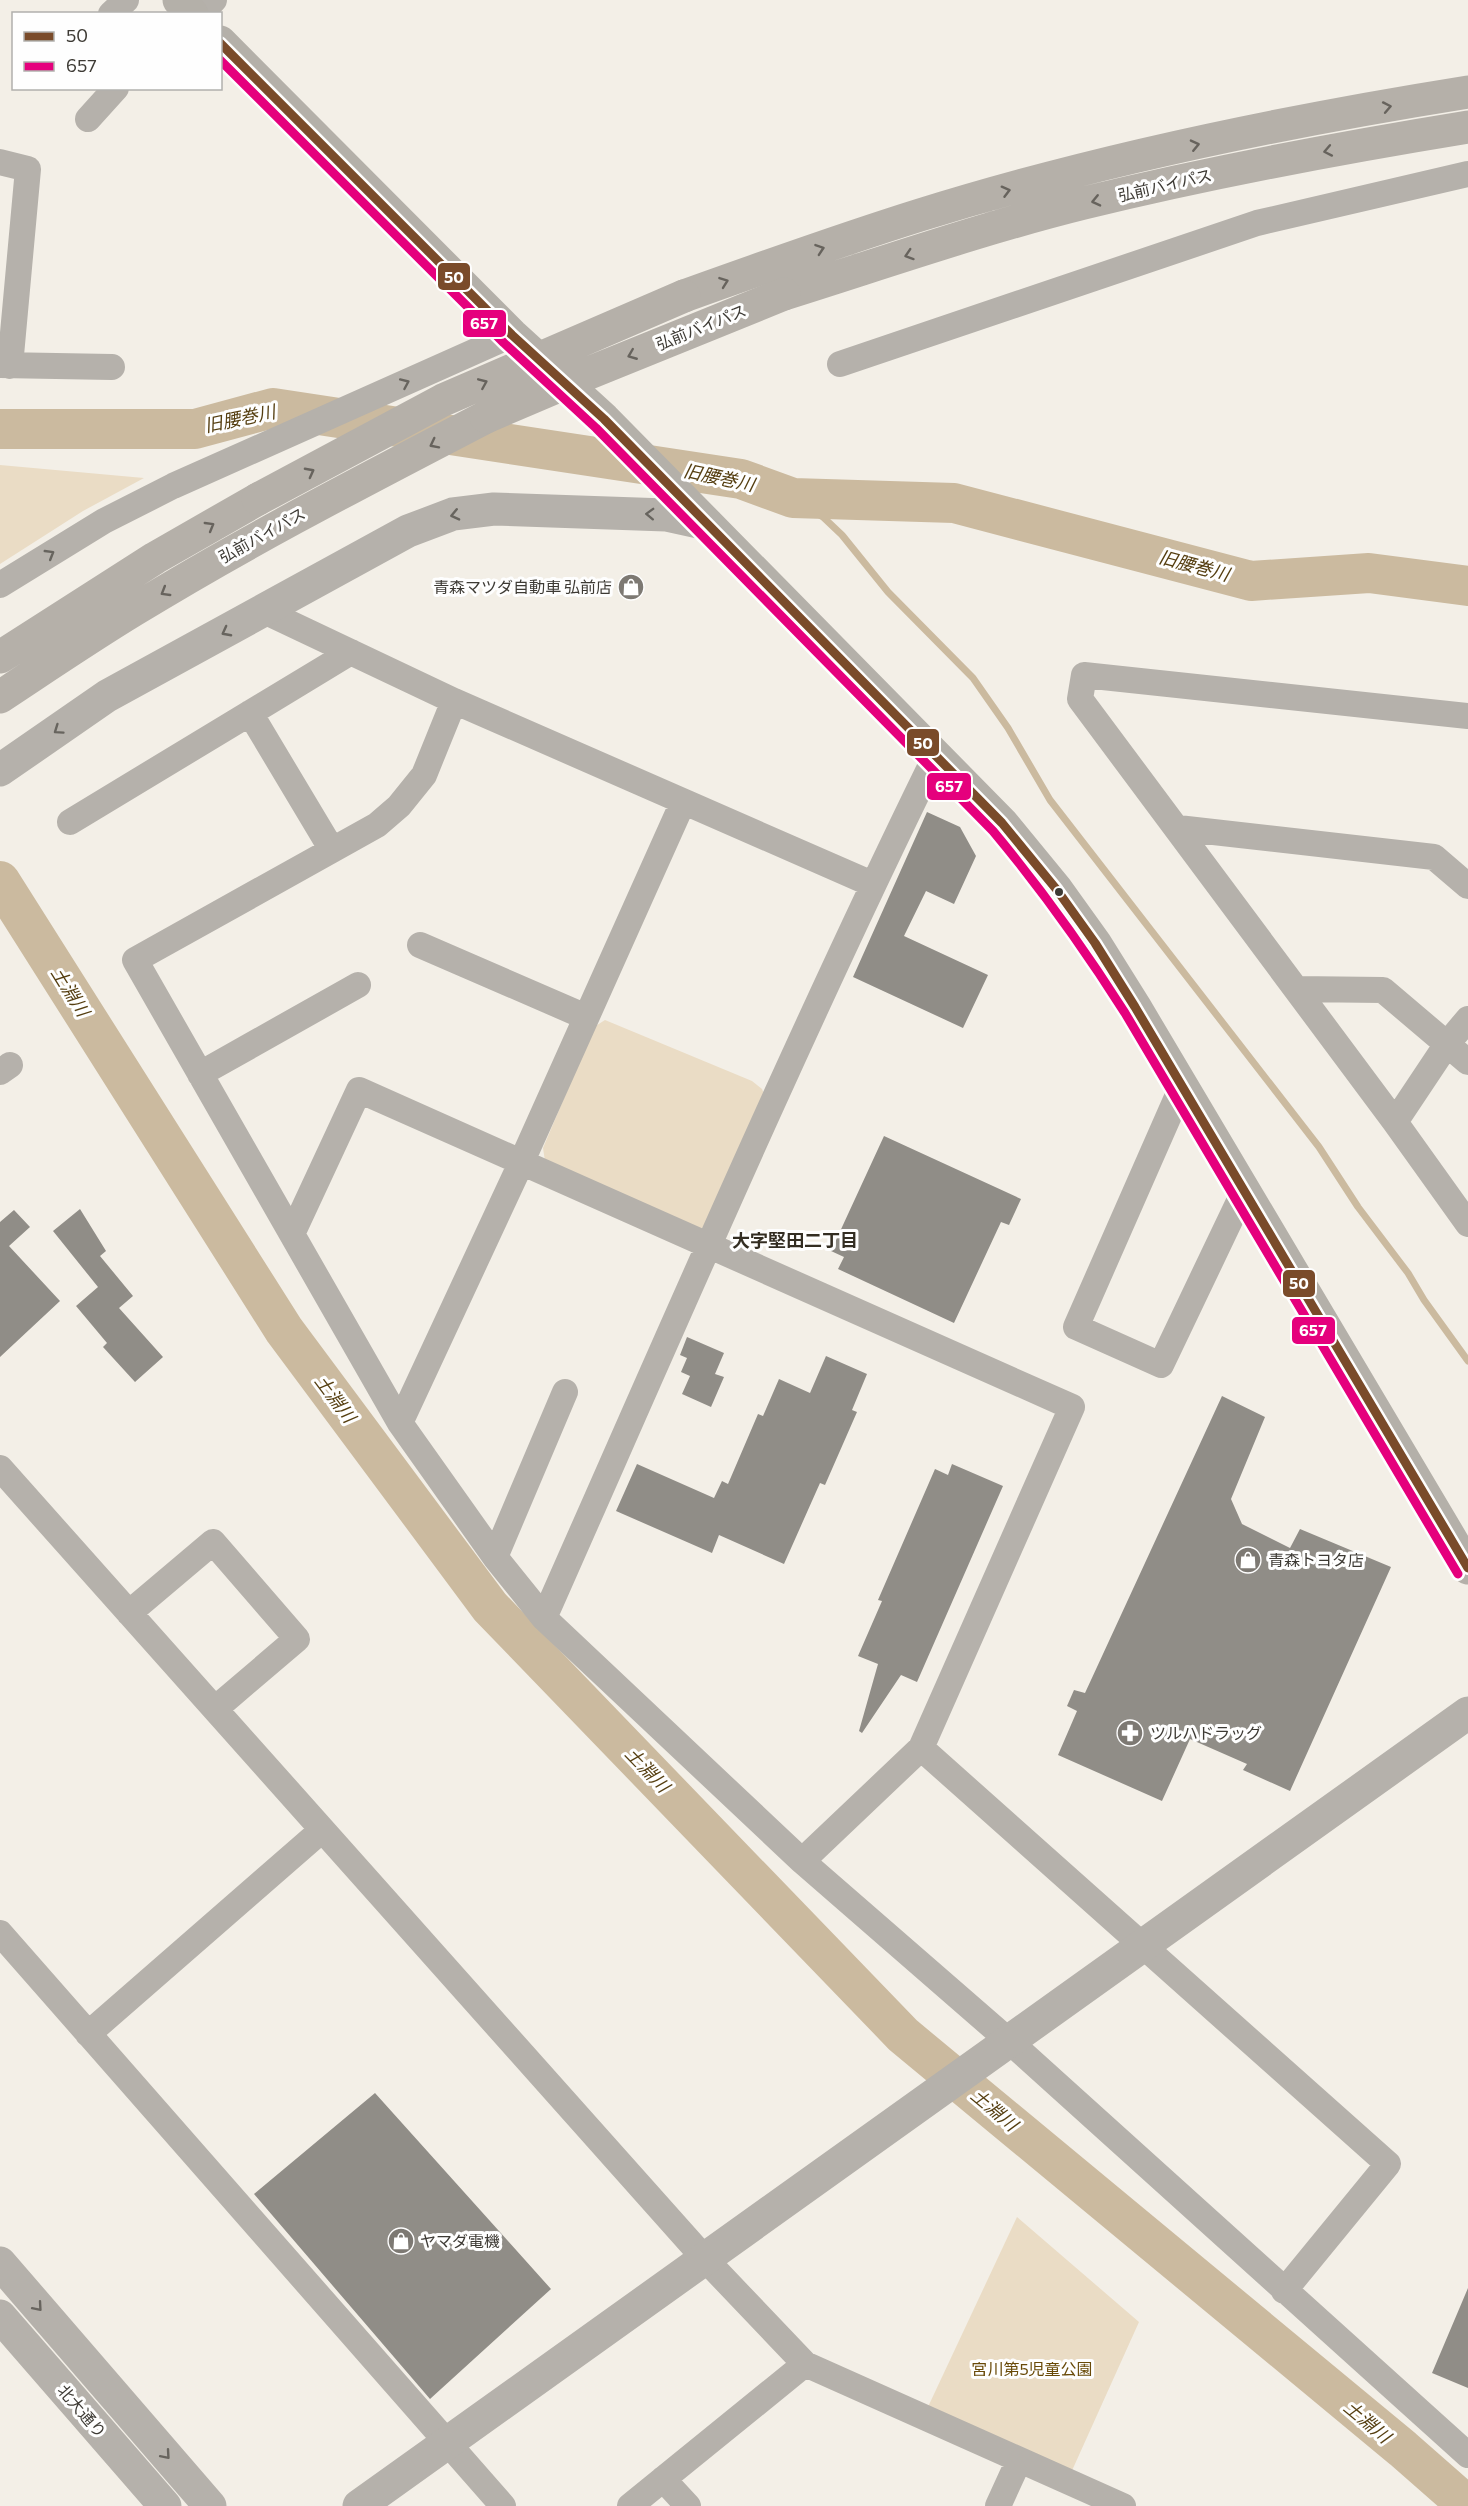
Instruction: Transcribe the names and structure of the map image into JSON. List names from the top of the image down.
{
  "streets": {
    "highway": ["弘前バイパス"],
    "street": ["北大通り"]
  },
  "districts": ["大字堅田二丁目"],
  "water": ["旧腰巻川", "土淵川"],
  "parks": ["宮川第5児童公園"],
  "places": {
    "shop": ["青森マツダ自動車 弘前店", "青森トヨタ店", "ヤマダ電機"],
    "pharmacy": ["ツルハドラッグ"]
  },
  "lines": ["transit line 50", "transit line 657"],
  "legend": ["50", "657"]
}
